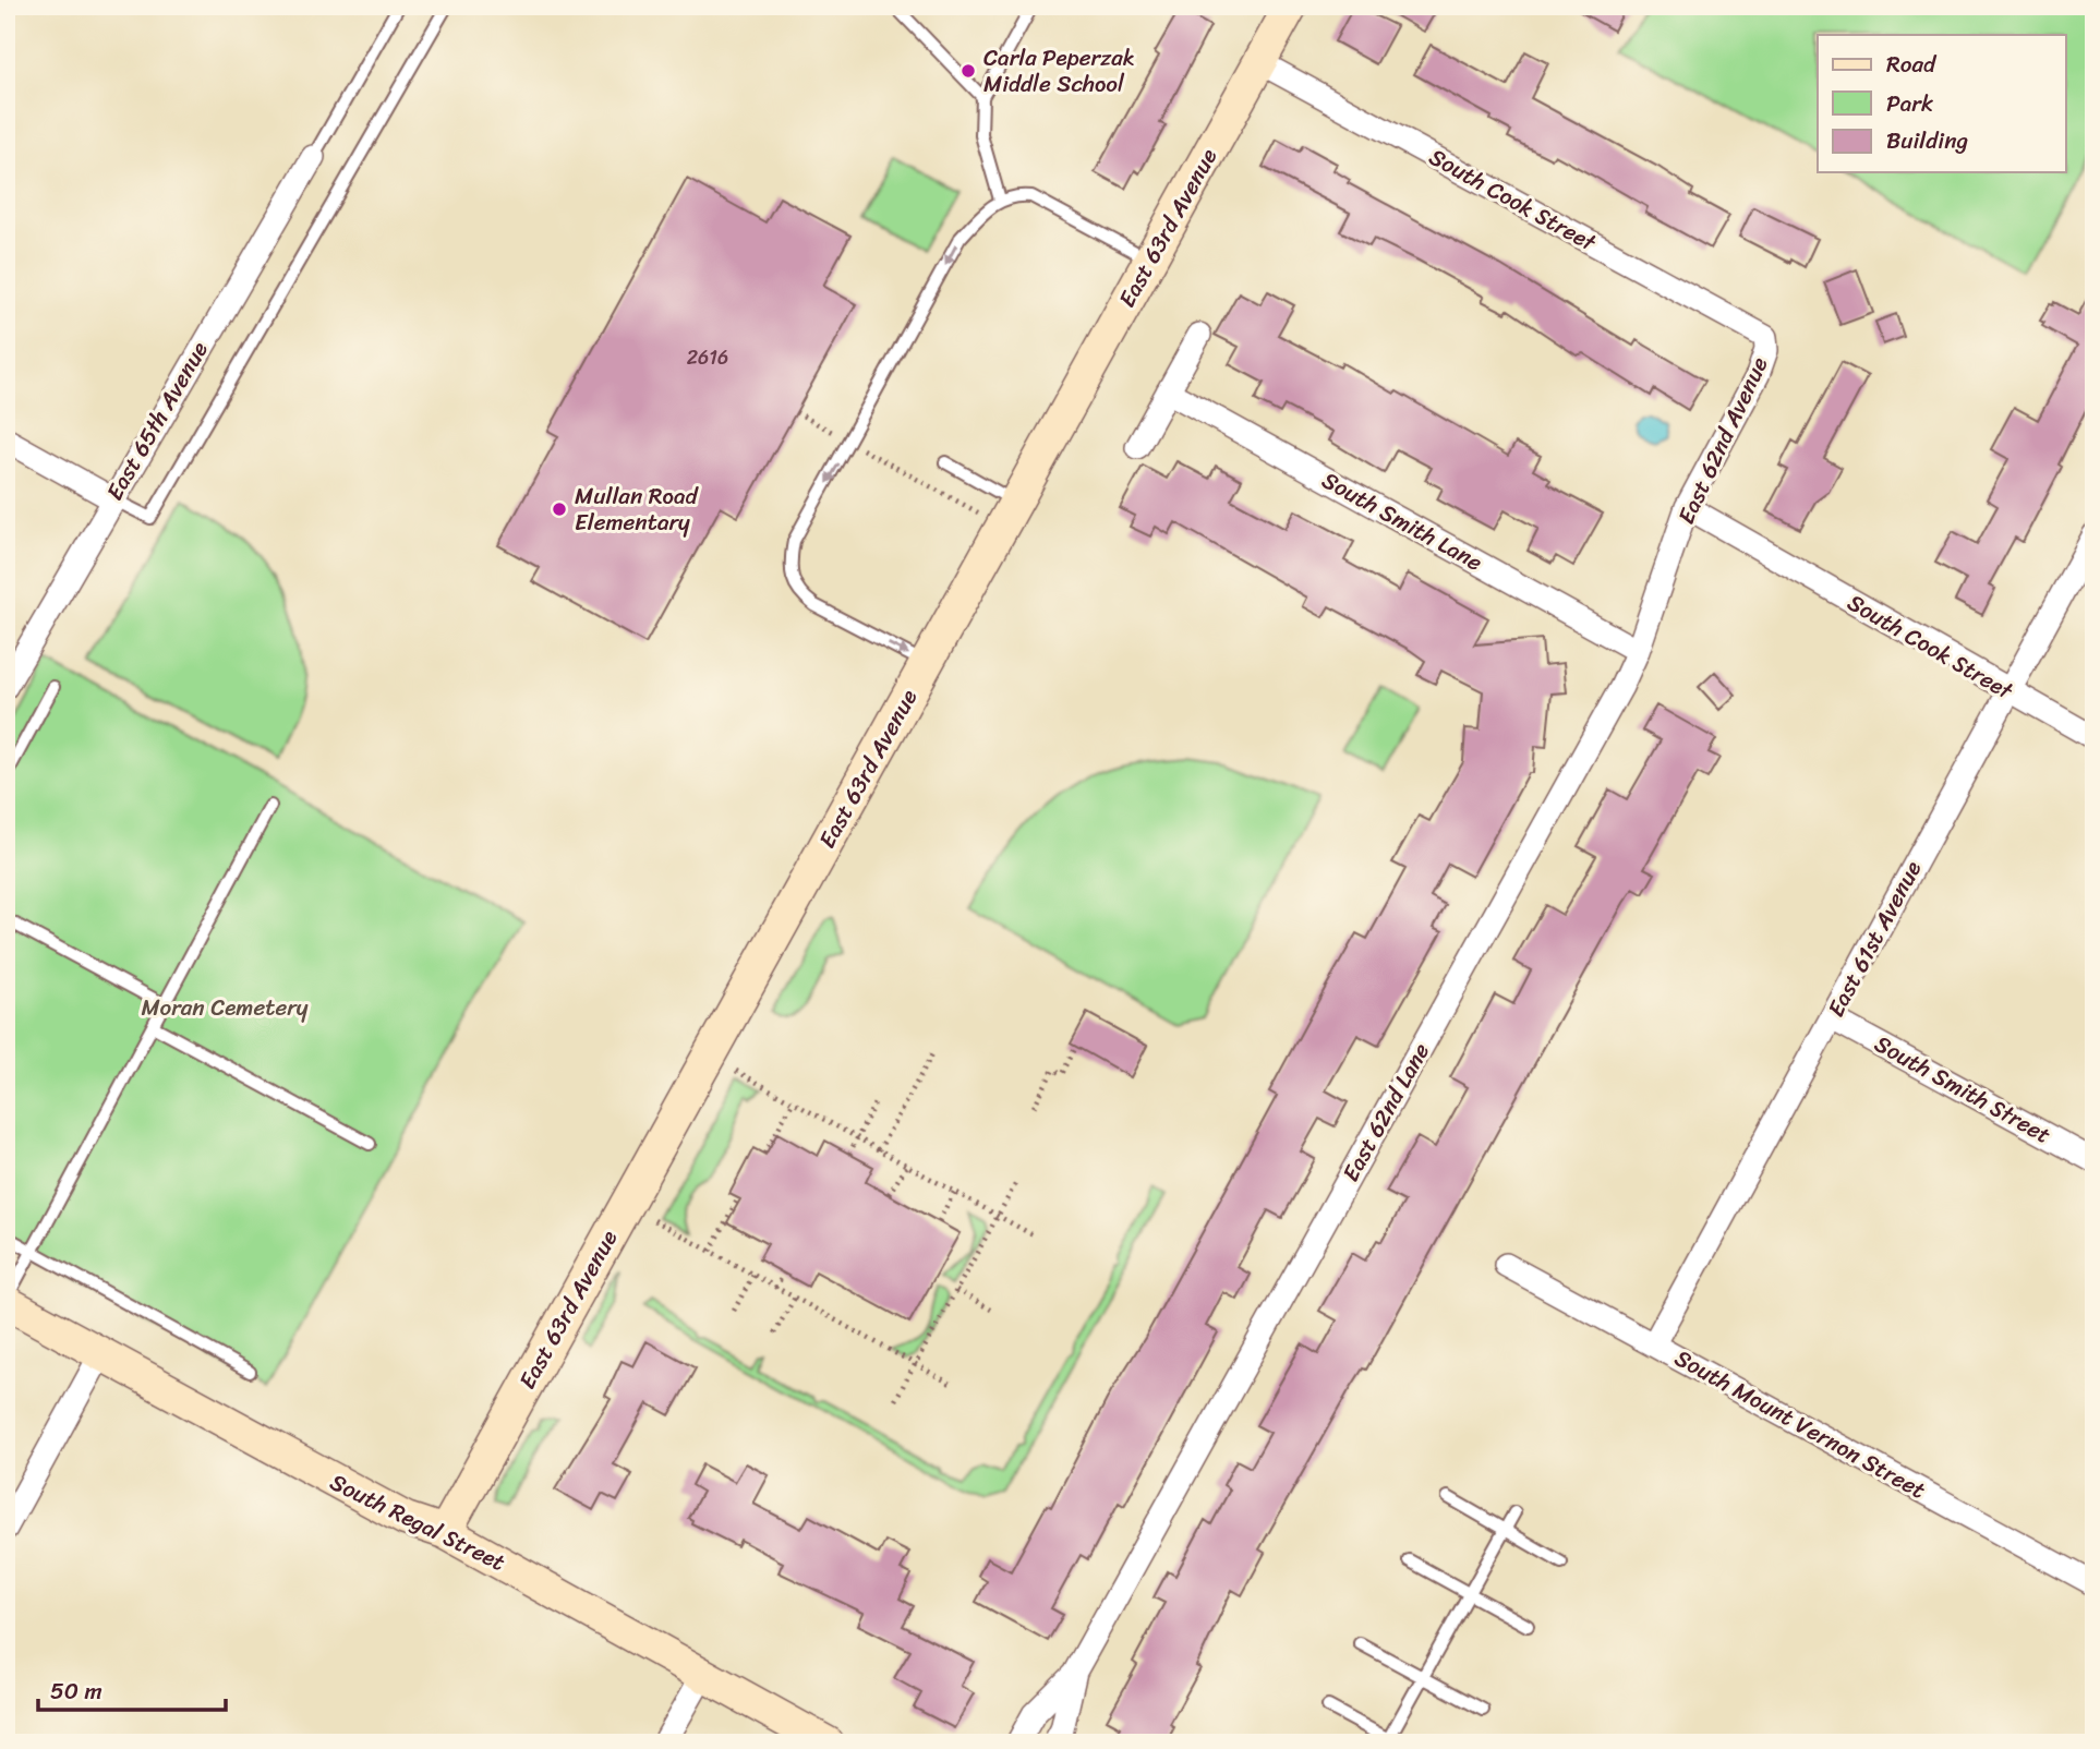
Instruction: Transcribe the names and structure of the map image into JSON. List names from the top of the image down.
{
  "streets": {
    "street": [
      "South Cook Street",
      "East 63rd Avenue",
      "East 65th Avenue",
      "East 62nd Avenue",
      "South Smith Lane",
      "East 61st Avenue",
      "South Smith Street",
      "East 62nd Lane",
      "South Mount Vernon Street",
      "South Regal Street"
    ]
  },
  "crossings": [
    ["South Cook Street", "East 63rd Avenue"],
    ["South Cook Street", "East 62nd Avenue"],
    ["South Cook Street", "East 61st Avenue"],
    ["East 63rd Avenue", "South Regal Street"],
    ["East 62nd Avenue", "East 62nd Lane"],
    ["South Smith Lane", "East 62nd Lane"],
    ["East 61st Avenue", "South Smith Street"],
    ["East 61st Avenue", "South Mount Vernon Street"]
  ],
  "parks": ["Moran Cemetery"],
  "places": ["Carla Peperzak Middle School", "Mullan Road Elementary"],
  "house_numbers": ["2616"],
  "legend": ["Road", "Park", "Building"],
  "scale_bar": "50 m"
}
